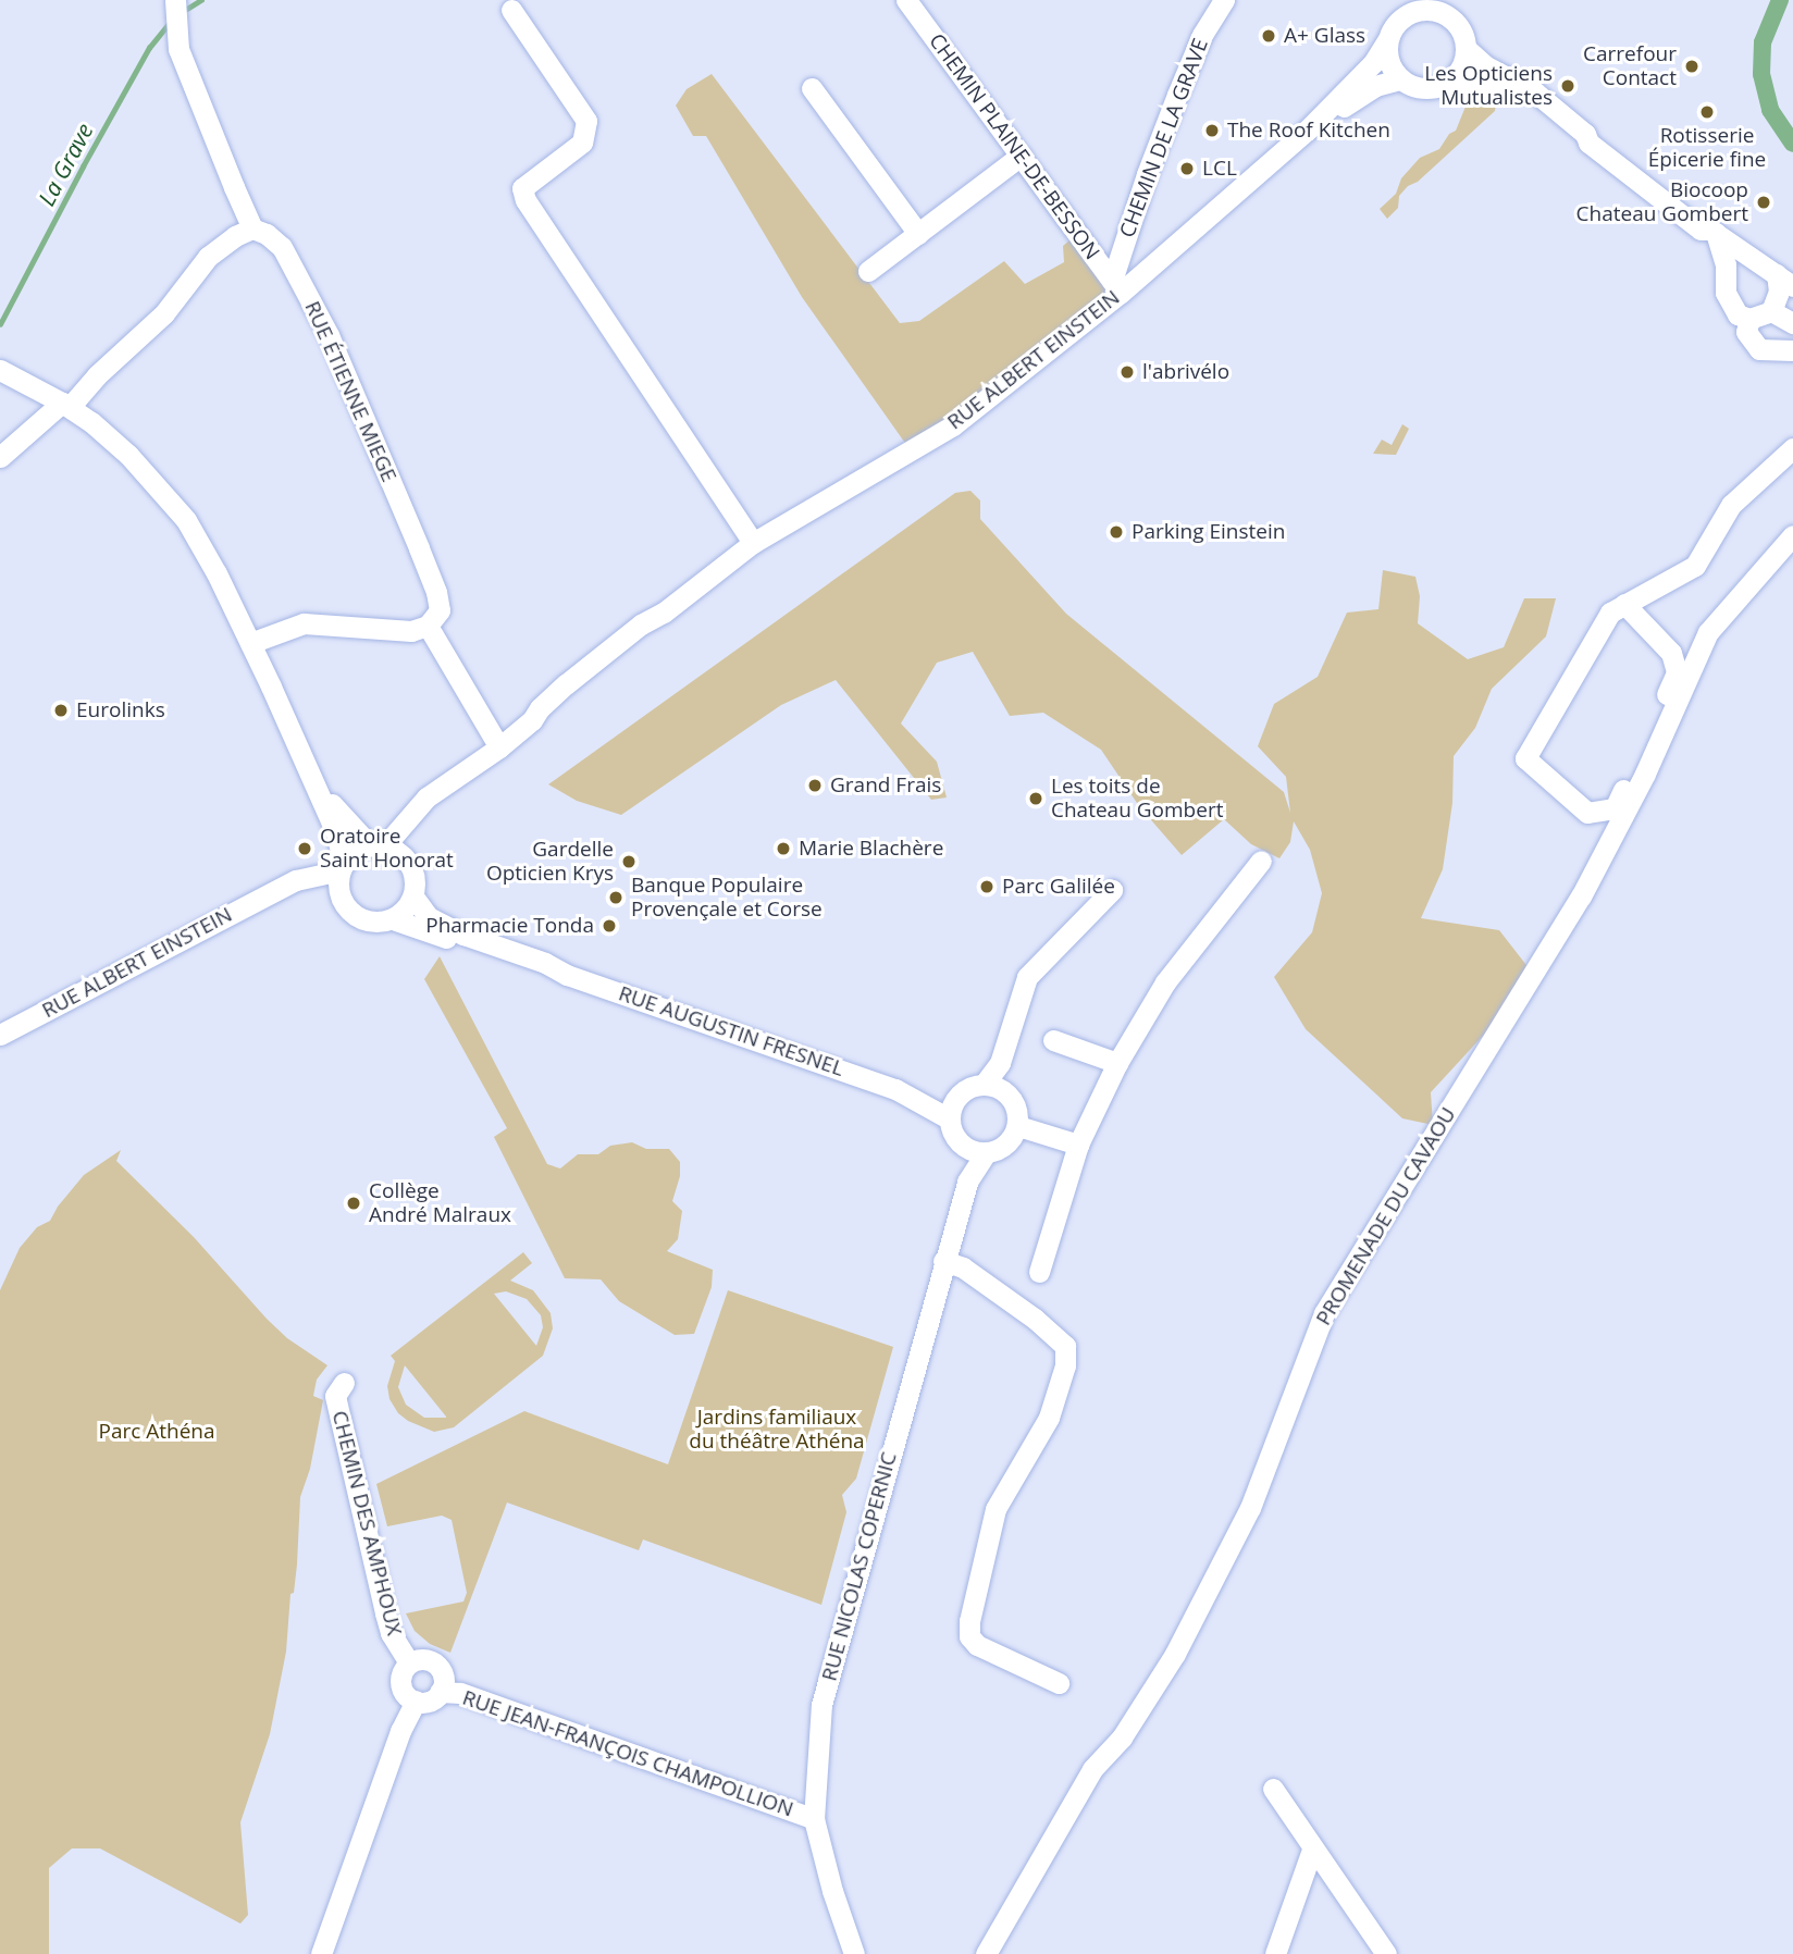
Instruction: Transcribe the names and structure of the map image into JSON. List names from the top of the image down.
{
  "streets": {
    "street": [
      "CHEMIN DE LA GRAVE",
      "CHEMIN PLAINE-DE-BESSON",
      "RUE ALBERT EINSTEIN",
      "RUE ÉTIENNE MIEGE",
      "RUE AUGUSTIN FRESNEL",
      "PROMENADE DU CAVAOU",
      "CHEMIN DES AMPHOUX",
      "RUE NICOLAS COPERNIC",
      "RUE JEAN-FRANÇOIS CHAMPOLLION"
    ]
  },
  "crossings": [
    ["CHEMIN DE LA GRAVE", "CHEMIN PLAINE-DE-BESSON"],
    ["CHEMIN DE LA GRAVE", "RUE ALBERT EINSTEIN"],
    ["CHEMIN PLAINE-DE-BESSON", "RUE ALBERT EINSTEIN"],
    ["RUE ALBERT EINSTEIN", "RUE AUGUSTIN FRESNEL"],
    ["RUE AUGUSTIN FRESNEL", "RUE NICOLAS COPERNIC"],
    ["CHEMIN DES AMPHOUX", "RUE JEAN-FRANÇOIS CHAMPOLLION"],
    ["RUE NICOLAS COPERNIC", "RUE JEAN-FRANÇOIS CHAMPOLLION"]
  ],
  "water": ["La Grave"],
  "parks": ["Jardins familiaux du théâtre Athéna", "Parc Athéna"],
  "places": [
    "A+ Glass",
    "Carrefour Contact",
    "Les Opticiens Mutualistes",
    "Rotisserie Épicerie fine",
    "The Roof Kitchen",
    "LCL",
    "Biocoop Chateau Gombert",
    "l'abrivélo",
    "Parking Einstein",
    "Eurolinks",
    "Grand Frais",
    "Les toits de Chateau Gombert",
    "Oratoire Saint Honorat",
    "Marie Blachère",
    "Gardelle Opticien Krys",
    "Parc Galilée",
    "Banque Populaire Provençale et Corse",
    "Pharmacie Tonda",
    "Collège André Malraux"
  ]
}
